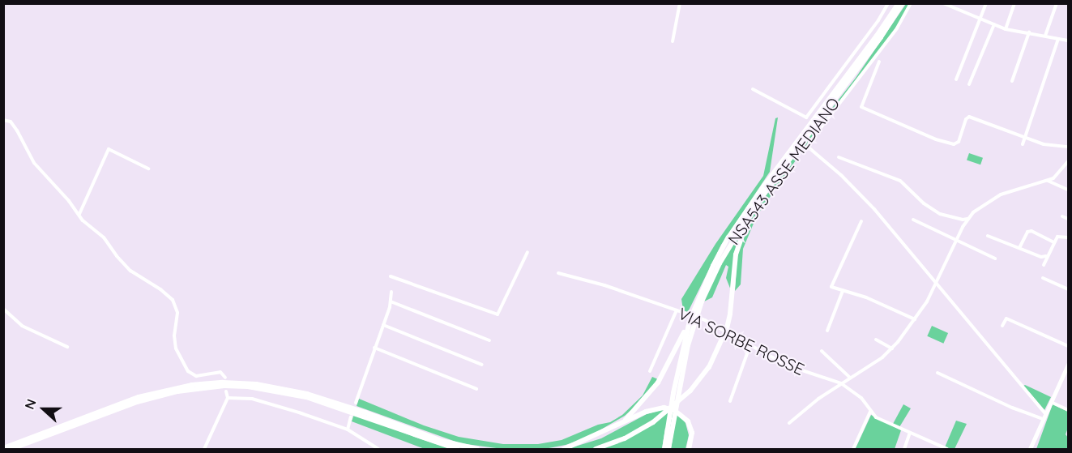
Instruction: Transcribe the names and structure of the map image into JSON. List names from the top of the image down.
{
  "streets": {
    "highway": ["NSA543 ASSE MEDIANO"],
    "street": ["VIA SORBE ROSSE"]
  },
  "north": "left"
}
